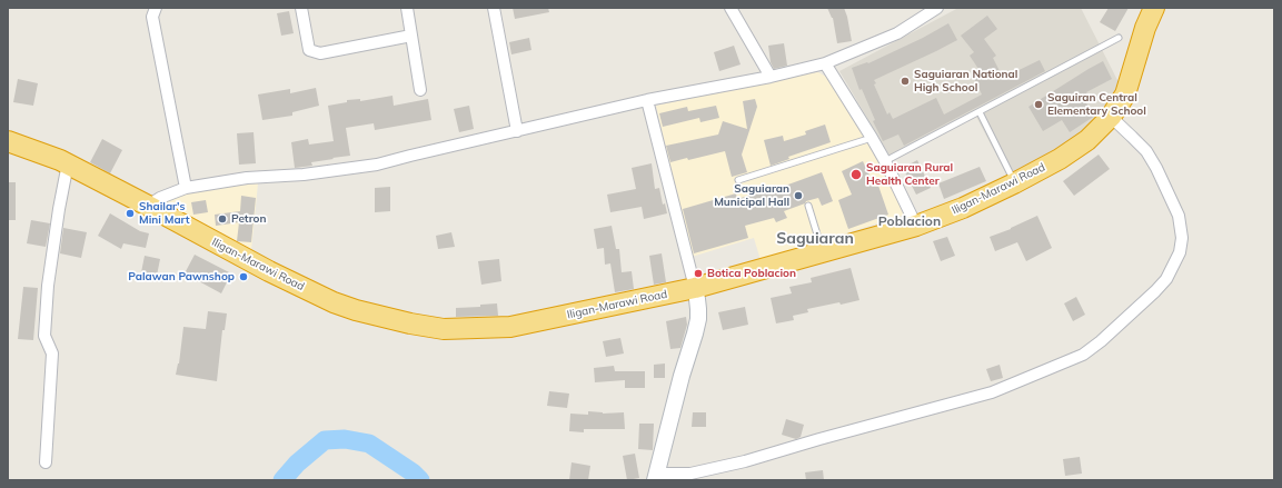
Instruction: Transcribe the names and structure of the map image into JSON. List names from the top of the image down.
{
  "streets": {
    "highway": ["Iligan-Marawi Road"]
  },
  "districts": ["Poblacion", "Saguiaran"],
  "places": [
    "Saguiaran National High School",
    "Saguiran Central Elementary School",
    "Saguiaran Rural Health Center",
    "Saguiaran Municipal Hall",
    "Shailar's Mini Mart",
    "Petron",
    "Botica Poblacion",
    "Palawan Pawnshop"
  ]
}
